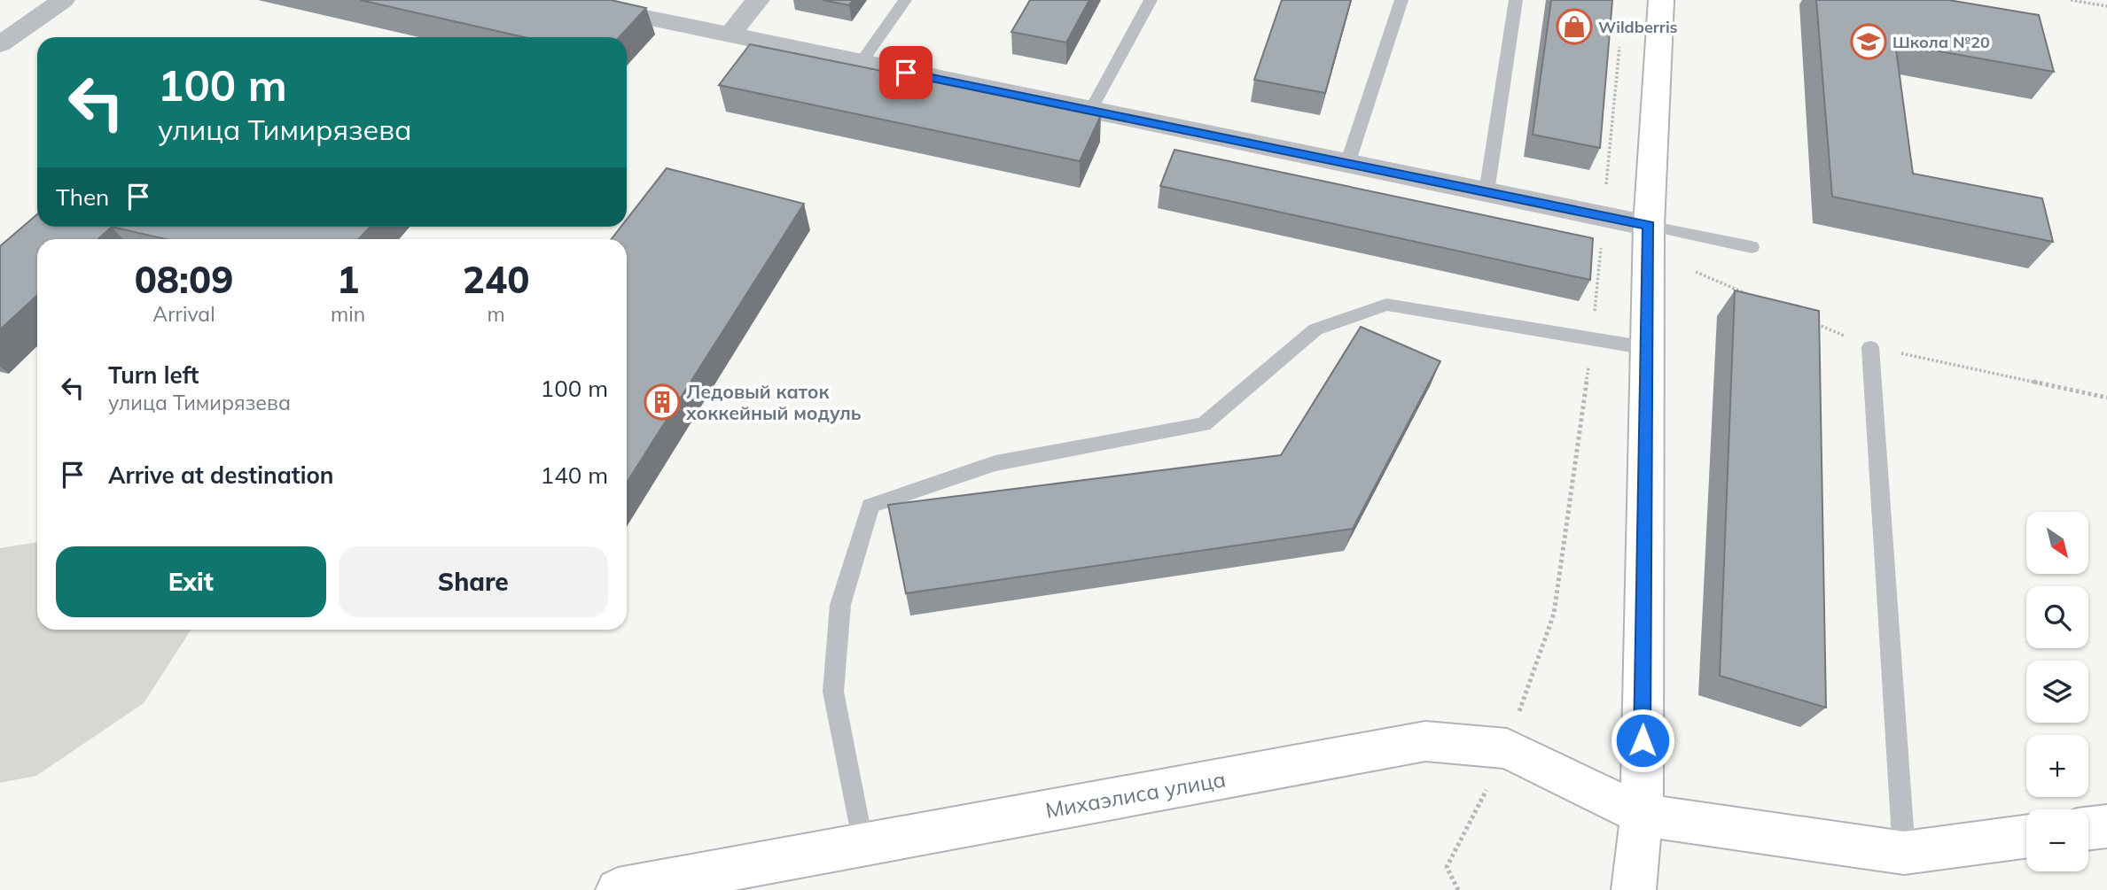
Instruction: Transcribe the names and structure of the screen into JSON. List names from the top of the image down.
{
  "streets": {
    "street": ["Михаэлиса улица"]
  },
  "places": {
    "shop": ["Wildberris"],
    "school or university": ["Школа №20"],
    "building": ["Ледовый каток хоккейный модуль"]
  },
  "north": "bottom right",
  "page": {
    "turn": ["100 m", "улица Тимирязева"],
    "then": "Then",
    "eta": [
      "08:09",
      "Arrival",
      "1",
      "min",
      "240",
      "m"
    ],
    "list": [
      {
        "name": "Turn left",
        "note": "улица Тимирязева",
        "value": "100 m"
      },
      {
        "name": "Arrive at destination",
        "value": "140 m"
      }
    ],
    "map_buttons": ["+", "−"],
    "buttons": ["Exit", "Share"]
  }
}
